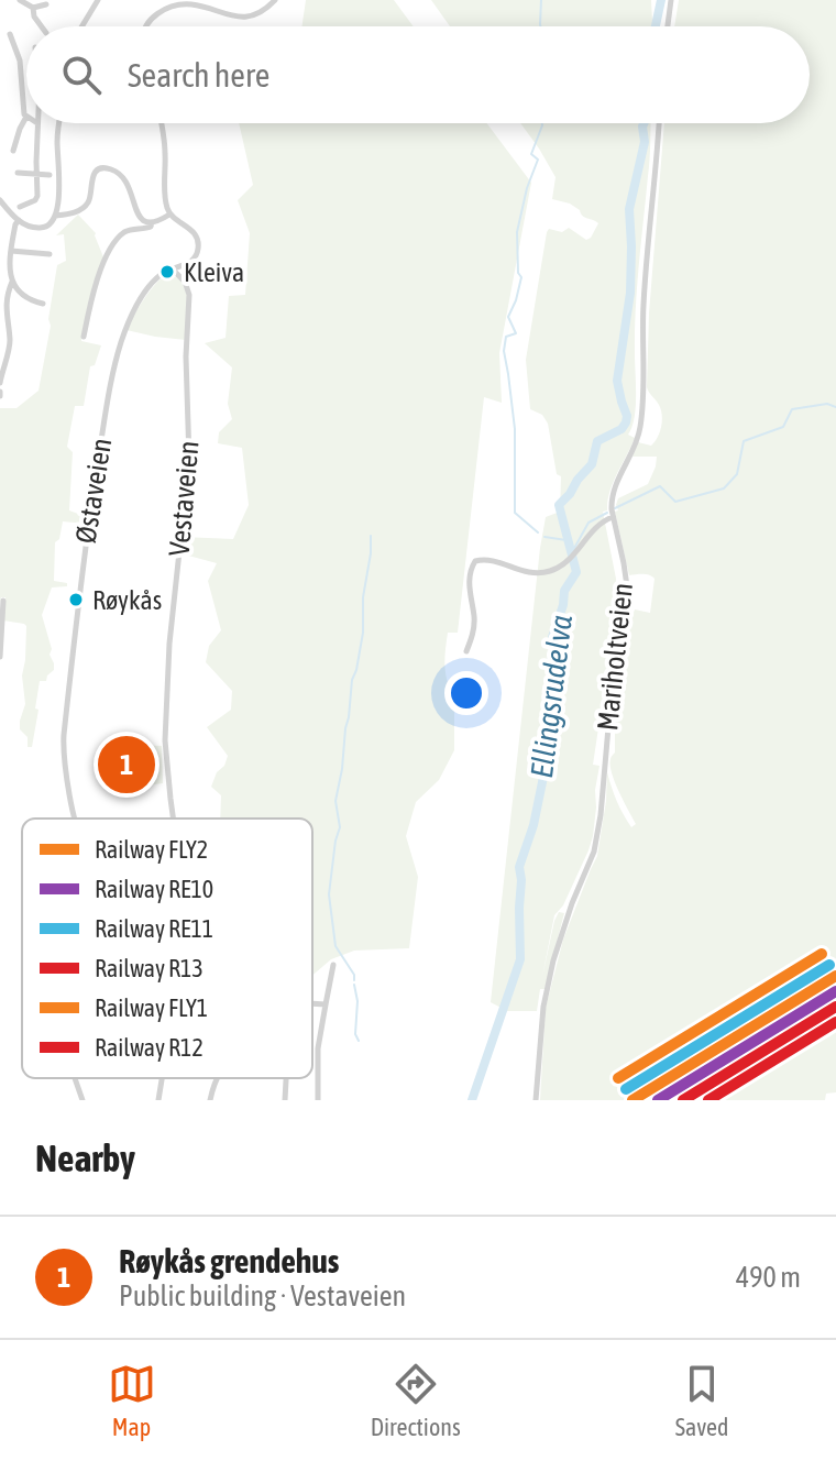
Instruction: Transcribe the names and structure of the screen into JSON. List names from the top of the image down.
{
  "streets": {
    "street": ["Østaveien", "Vestaveien", "Mariholtveien"]
  },
  "crossings": [
    ["Østaveien", "Vestaveien"]
  ],
  "water": ["Ellingsrudelva"],
  "places": ["Kleiva", "Røykås"],
  "lines": [
    "rail line FLY1",
    "rail line RE11",
    "rail line FLY2",
    "rail line RE10",
    "rail line R13",
    "rail line R12"
  ],
  "legend": [
    "Railway FLY2",
    "Railway RE10",
    "Railway RE11",
    "Railway R13",
    "Railway FLY1",
    "Railway R12"
  ],
  "page": {
    "search": "Search here",
    "pins": "1",
    "heading": "Nearby",
    "list": [
      {
        "mark": "1",
        "name": "Røykås grendehus",
        "note": "Public building · Vestaveien",
        "value": "490 m"
      }
    ],
    "nav": ["Map", "Directions", "Saved"]
  }
}
